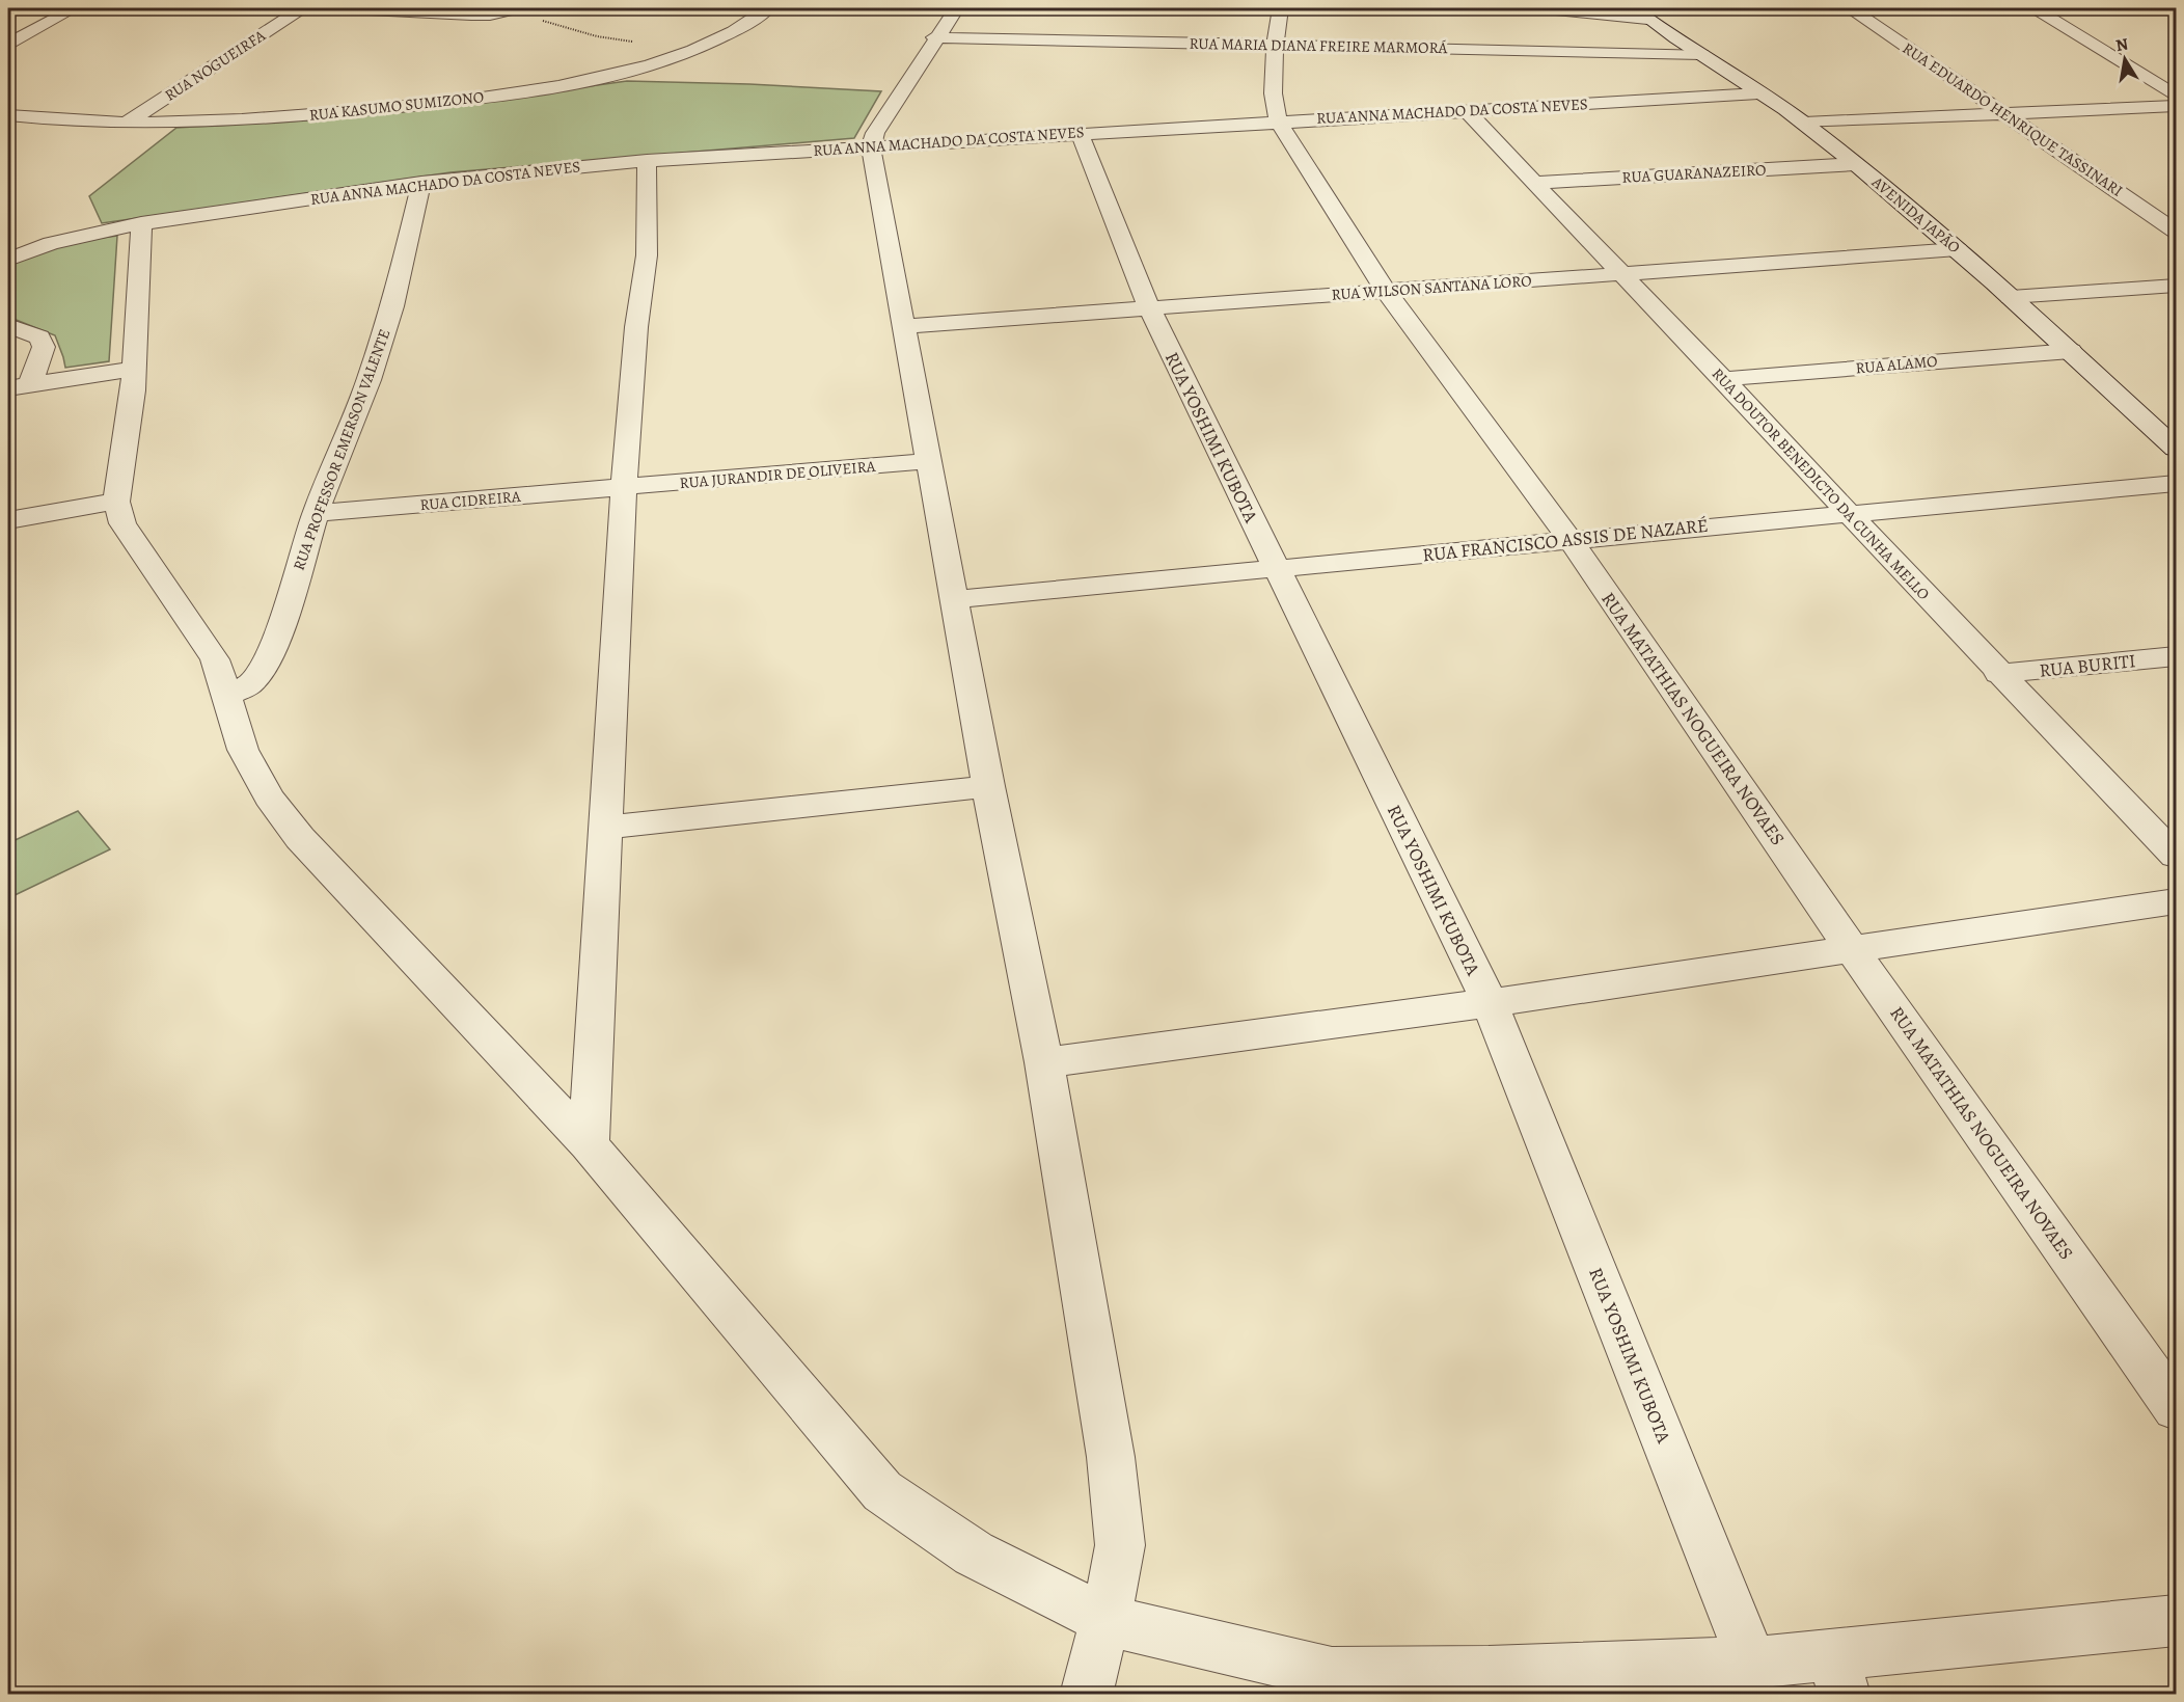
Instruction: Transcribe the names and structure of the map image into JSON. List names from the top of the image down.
{
  "streets": {
    "street": [
      "RUA MARIA DIANA FREIRE MARMORÁ",
      "RUA NOGUEIRFA",
      "RUA KASUMO SUMIZONO",
      "RUA ANNA MACHADO DA COSTA NEVES",
      "RUA EDUARDO HENRIQUE TASSINARI",
      "RUA GUARANAZEIRO",
      "AVENIDA JAPÃO",
      "RUA WILSON SANTANA LORO",
      "RUA ALAMO",
      "RUA YOSHIMI KUBOTA",
      "RUA PROFESSOR EMERSON VALENTE",
      "RUA JURANDIR DE OLIVEIRA",
      "RUA DOUTOR BENEDICTO DA CUNHA MELLO",
      "RUA CIDREIRA",
      "RUA FRANCISCO ASSIS DE NAZARÉ",
      "RUA BURITI",
      "RUA MATATHIAS NOGUEIRA NOVAES"
    ]
  },
  "crossings": [
    ["RUA MARIA DIANA FREIRE MARMORÁ", "AVENIDA JAPÃO"],
    ["RUA MARIA DIANA FREIRE MARMORÁ", "RUA MATATHIAS NOGUEIRA NOVAES"],
    ["RUA NOGUEIRFA", "RUA KASUMO SUMIZONO"],
    ["RUA ANNA MACHADO DA COSTA NEVES", "AVENIDA JAPÃO"],
    ["RUA ANNA MACHADO DA COSTA NEVES", "RUA YOSHIMI KUBOTA"],
    ["RUA ANNA MACHADO DA COSTA NEVES", "RUA PROFESSOR EMERSON VALENTE"],
    ["RUA ANNA MACHADO DA COSTA NEVES", "RUA DOUTOR BENEDICTO DA CUNHA MELLO"],
    ["RUA ANNA MACHADO DA COSTA NEVES", "RUA MATATHIAS NOGUEIRA NOVAES"],
    ["RUA GUARANAZEIRO", "AVENIDA JAPÃO"],
    ["RUA GUARANAZEIRO", "RUA DOUTOR BENEDICTO DA CUNHA MELLO"],
    ["AVENIDA JAPÃO", "RUA WILSON SANTANA LORO"],
    ["AVENIDA JAPÃO", "RUA ALAMO"],
    ["RUA WILSON SANTANA LORO", "RUA YOSHIMI KUBOTA"],
    ["RUA WILSON SANTANA LORO", "RUA DOUTOR BENEDICTO DA CUNHA MELLO"],
    ["RUA WILSON SANTANA LORO", "RUA MATATHIAS NOGUEIRA NOVAES"],
    ["RUA ALAMO", "RUA DOUTOR BENEDICTO DA CUNHA MELLO"],
    ["RUA YOSHIMI KUBOTA", "RUA FRANCISCO ASSIS DE NAZARÉ"],
    ["RUA PROFESSOR EMERSON VALENTE", "RUA CIDREIRA"],
    ["RUA JURANDIR DE OLIVEIRA", "RUA CIDREIRA"],
    ["RUA DOUTOR BENEDICTO DA CUNHA MELLO", "RUA FRANCISCO ASSIS DE NAZARÉ"],
    ["RUA DOUTOR BENEDICTO DA CUNHA MELLO", "RUA BURITI"],
    ["RUA FRANCISCO ASSIS DE NAZARÉ", "RUA MATATHIAS NOGUEIRA NOVAES"]
  ],
  "north": "top"
}
